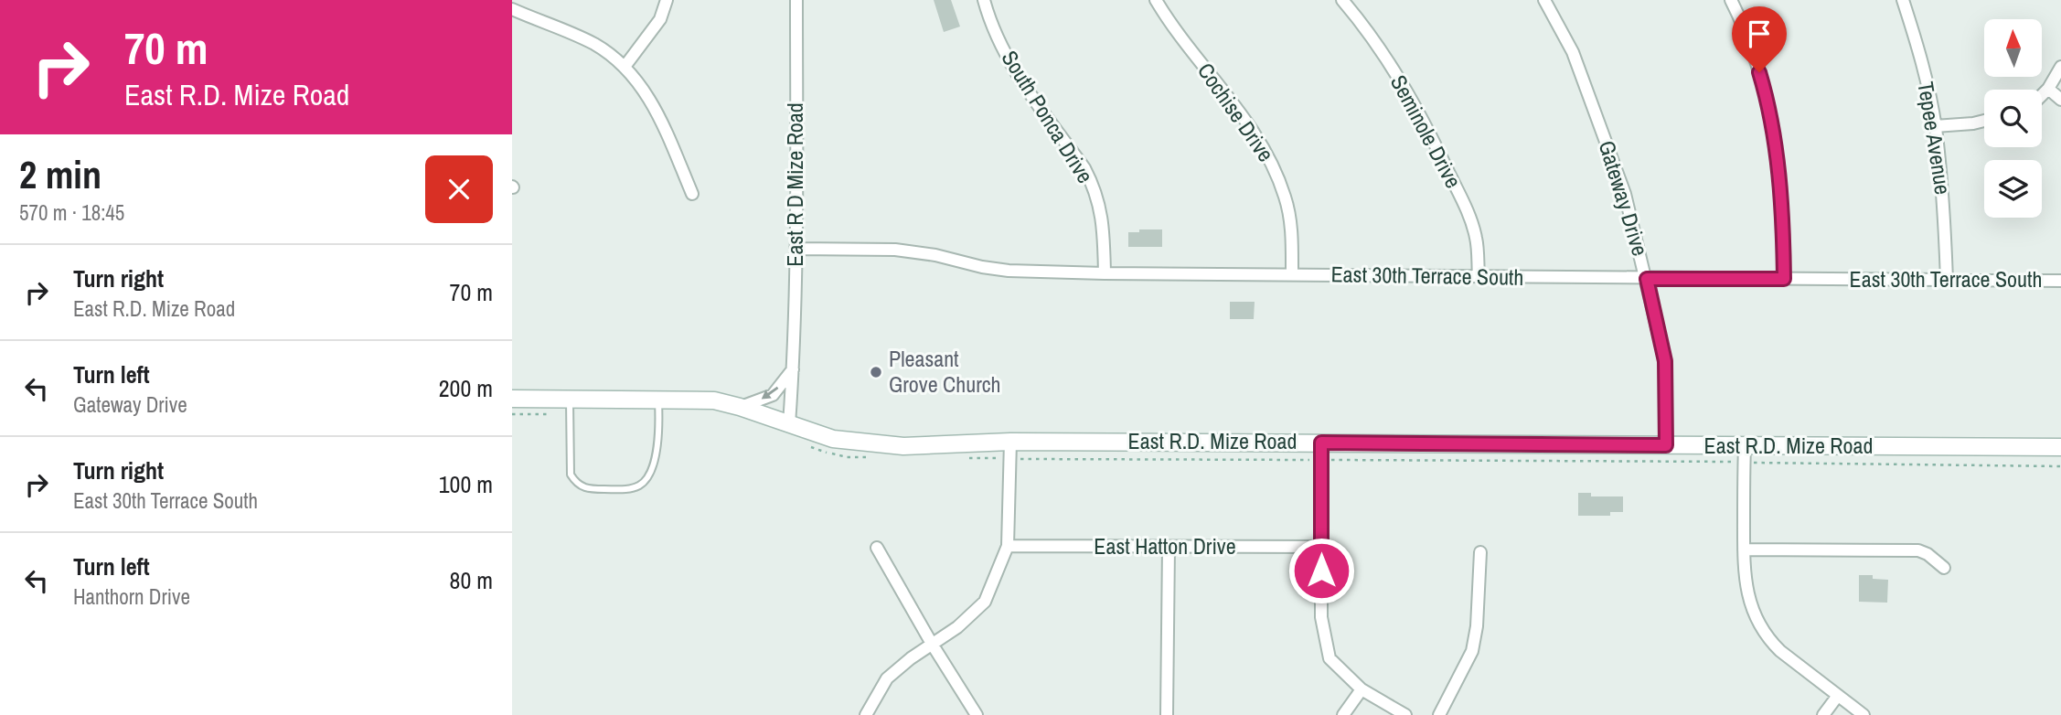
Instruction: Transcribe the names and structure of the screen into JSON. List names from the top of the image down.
{
  "streets": {
    "main road": ["East R.D. Mize Road"],
    "street": [
      "Cochise Drive",
      "South Ponca Drive",
      "Seminole Drive",
      "Tepee Avenue",
      "East R D Mize Road",
      "Gateway Drive",
      "East 30th Terrace South",
      "East Hatton Drive"
    ]
  },
  "crossings": [
    ["Cochise Drive", "East 30th Terrace South"],
    ["South Ponca Drive", "East 30th Terrace South"],
    ["Seminole Drive", "East 30th Terrace South"],
    ["Tepee Avenue", "East 30th Terrace South"],
    ["East R D Mize Road", "East 30th Terrace South"],
    ["East R D Mize Road", "East R.D. Mize Road"],
    ["Gateway Drive", "East 30th Terrace South"],
    ["Gateway Drive", "East R.D. Mize Road"]
  ],
  "places": ["Pleasant Grove Church"],
  "north": "top",
  "page": {
    "turn": ["70 m", "East R.D. Mize Road"],
    "heading": ["2 min", "570 m · 18:45"],
    "list": [
      {
        "name": "Turn right",
        "note": "East R.D. Mize Road",
        "value": "70 m"
      },
      {
        "name": "Turn left",
        "note": "Gateway Drive",
        "value": "200 m"
      },
      {
        "name": "Turn right",
        "note": "East 30th Terrace South",
        "value": "100 m"
      },
      {
        "name": "Turn left",
        "note": "Hanthorn Drive",
        "value": "80 m"
      }
    ]
  }
}
